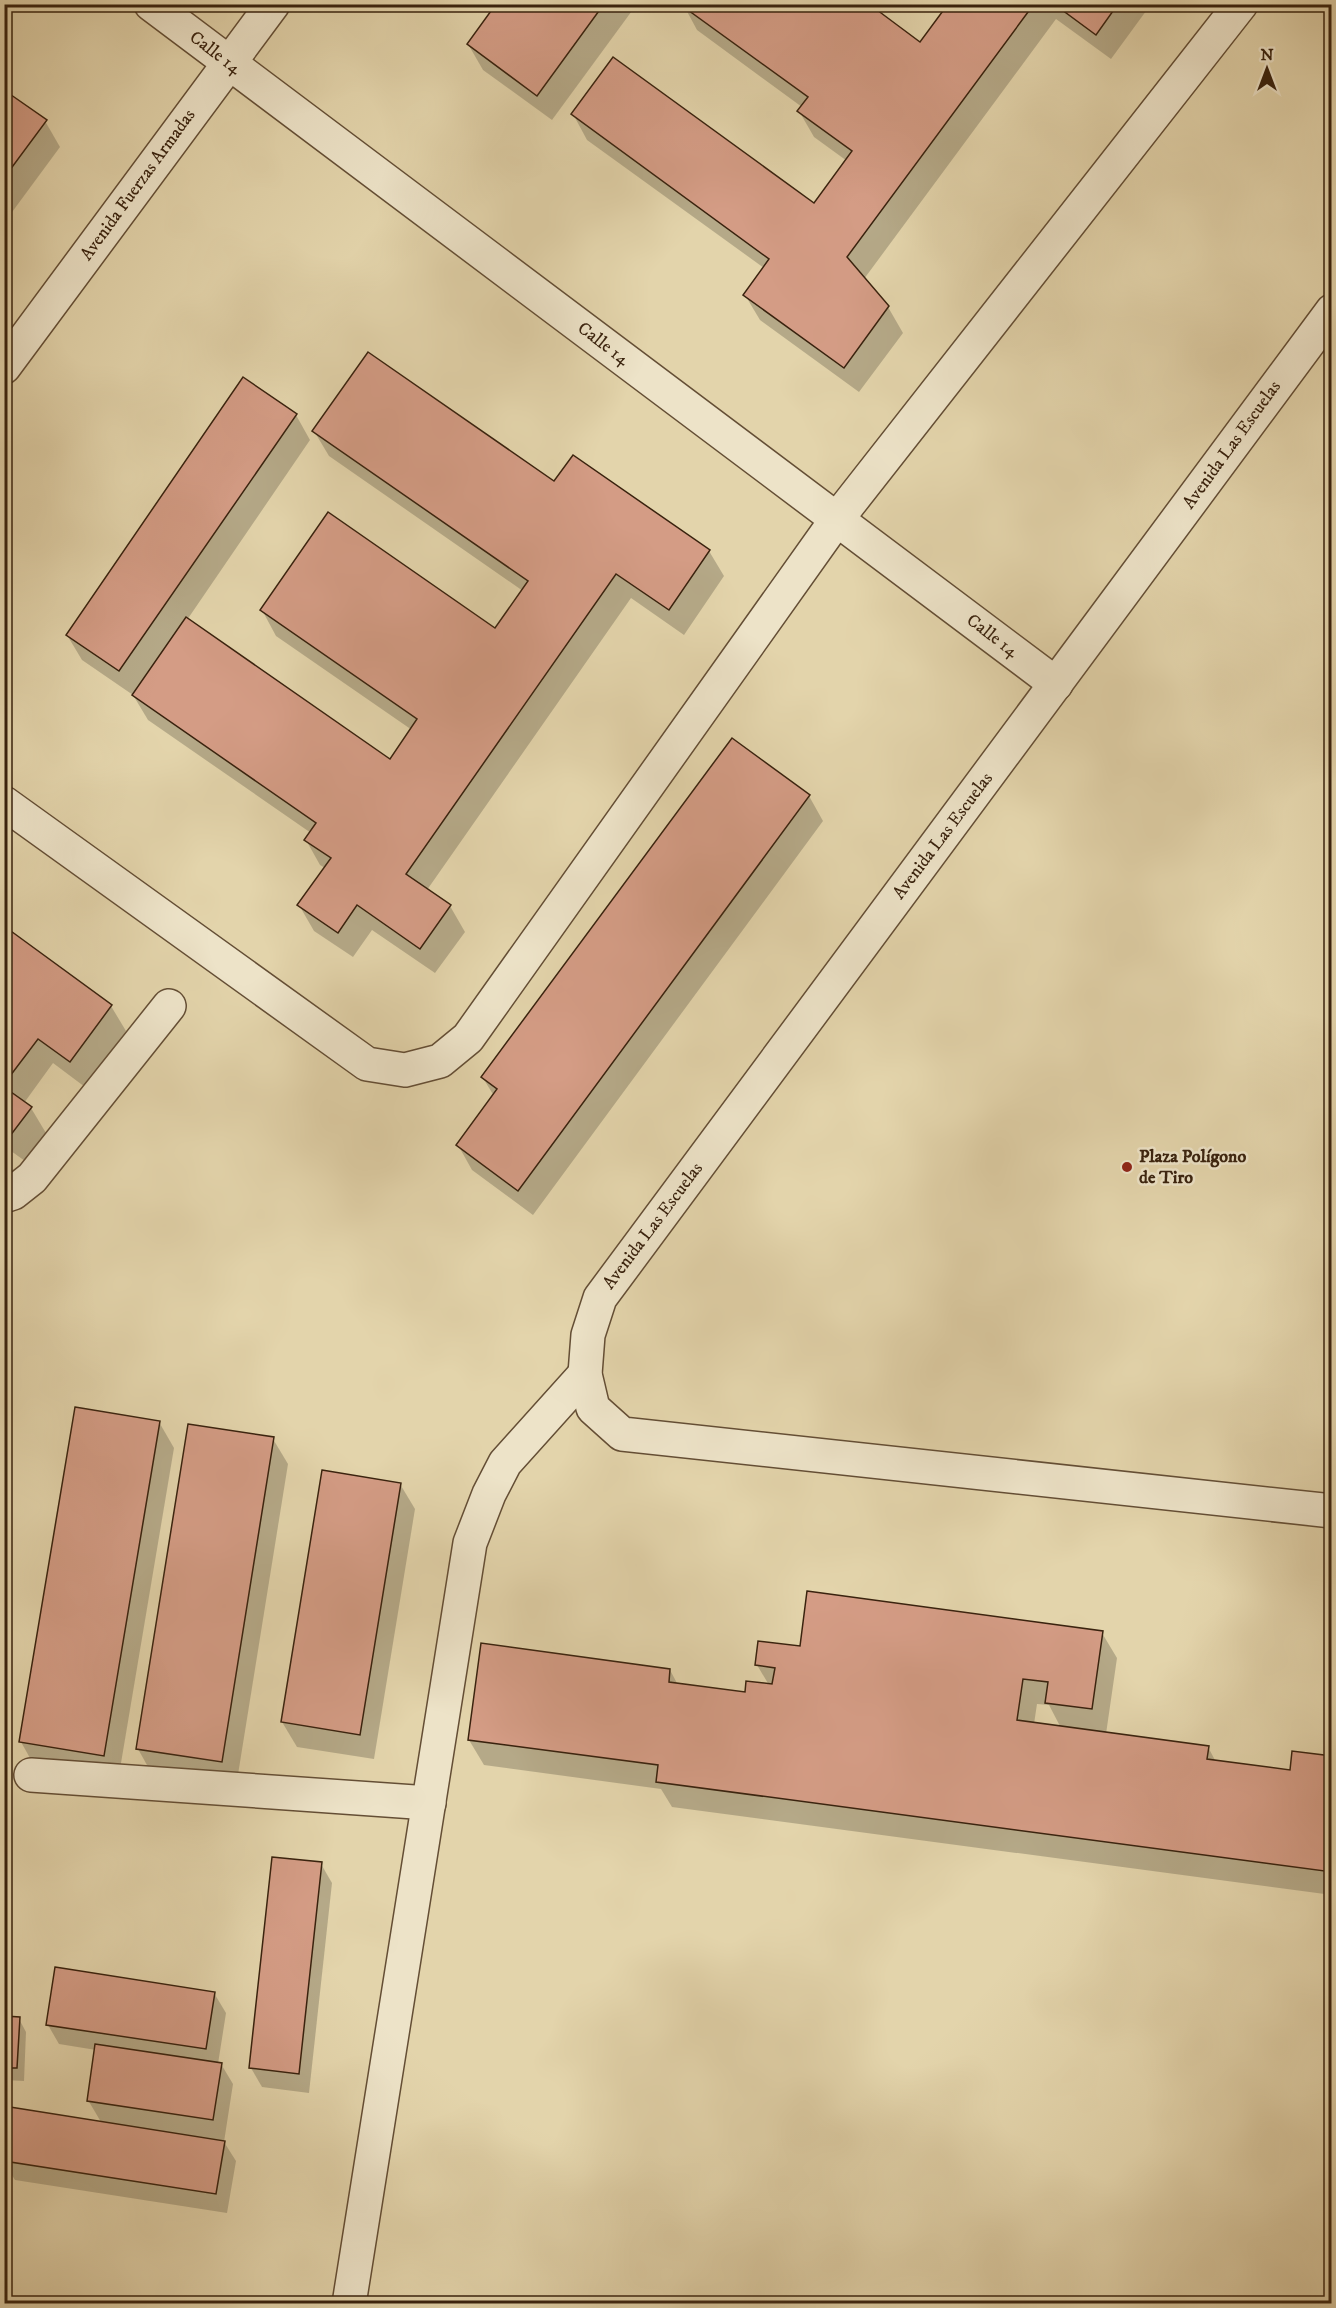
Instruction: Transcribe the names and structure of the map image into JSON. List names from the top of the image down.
{
  "streets": {
    "street": ["Calle 14", "Avenida Fuerzas Armadas", "Avenida Las Escuelas"]
  },
  "crossings": [
    ["Calle 14", "Avenida Fuerzas Armadas"],
    ["Calle 14", "Avenida Las Escuelas"]
  ],
  "places": ["Plaza Polígono de Tiro"],
  "north": "top"
}
